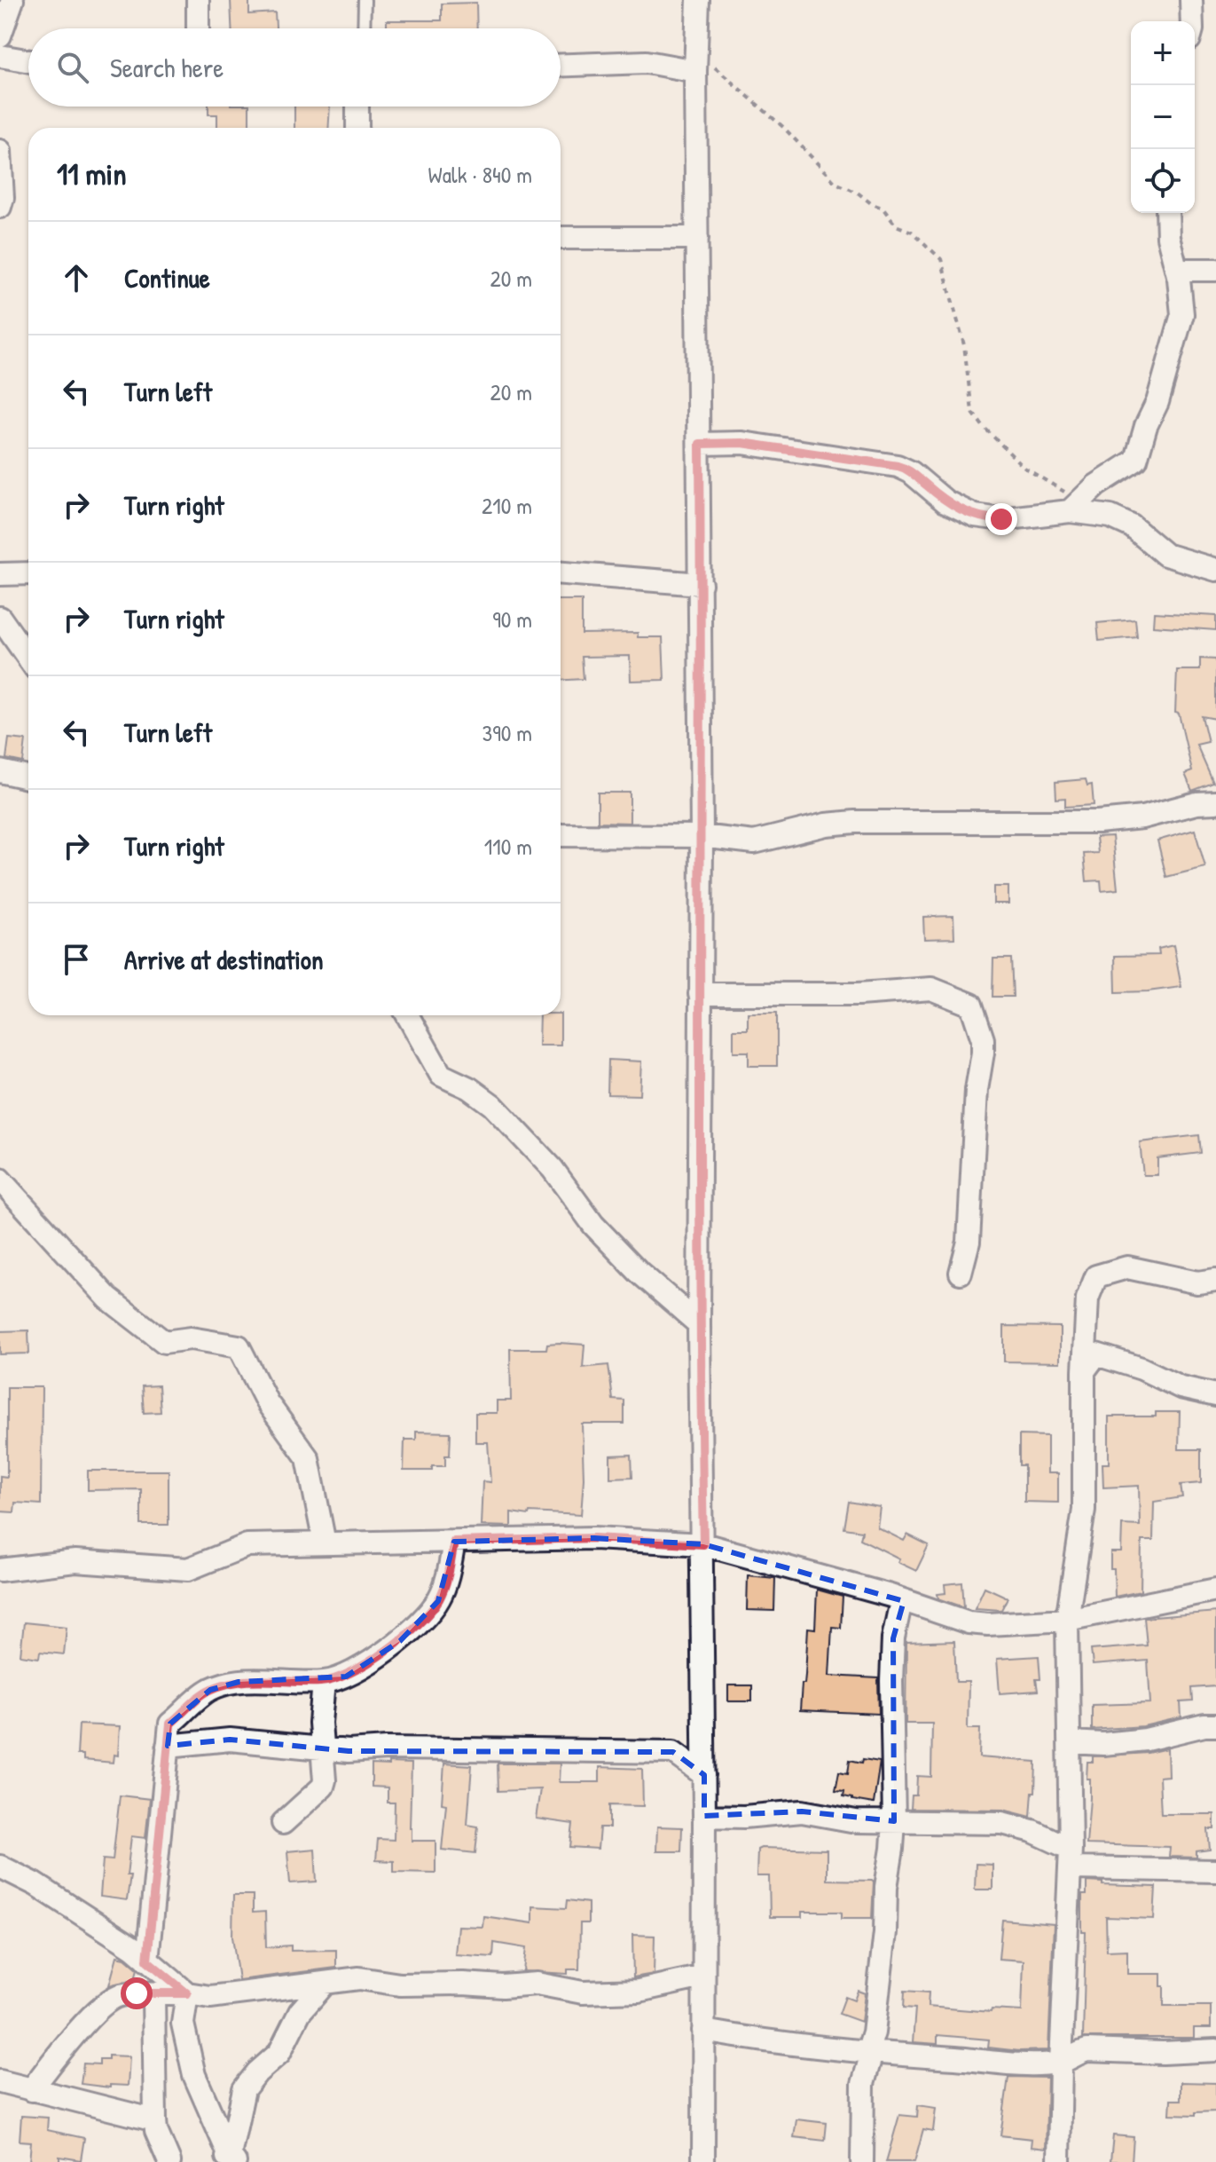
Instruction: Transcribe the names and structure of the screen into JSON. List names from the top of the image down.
{
  "page": {
    "map_buttons": ["+", "−"],
    "search": "Search here",
    "heading": ["11 min", "Walk · 840 m"],
    "list": [
      ["Continue", "20 m"],
      ["Turn left", "20 m"],
      ["Turn right", "210 m"],
      ["Turn right", "90 m"],
      ["Turn left", "390 m"],
      ["Turn right", "110 m"],
      "Arrive at destination"
    ]
  }
}
